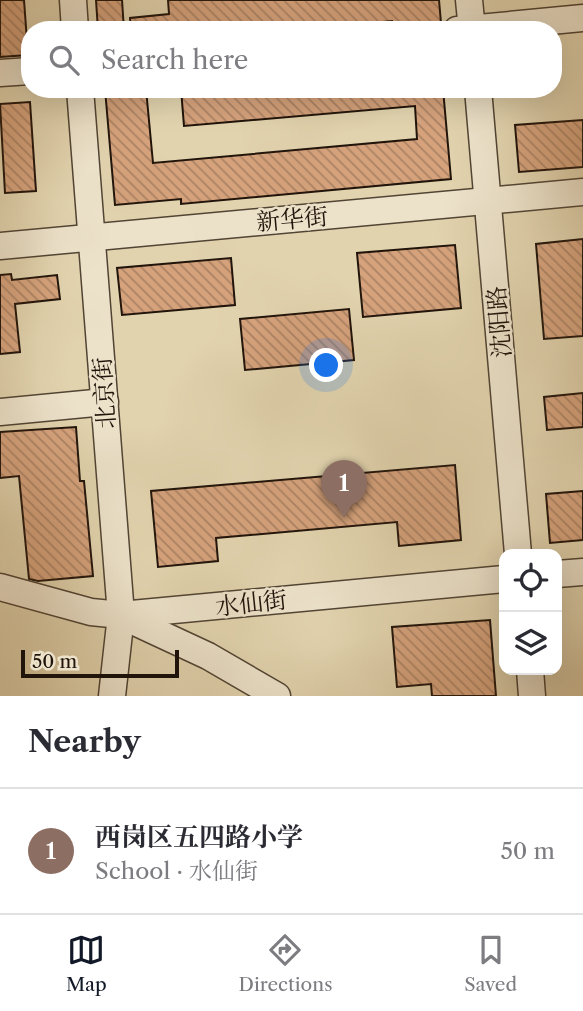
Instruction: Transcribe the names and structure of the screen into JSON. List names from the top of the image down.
{
  "streets": {
    "street": [
      "新华街",
      "沈阳路",
      "北京街",
      "水仙街"
    ]
  },
  "crossings": [
    ["新华街", "沈阳路"],
    ["新华街", "北京街"],
    ["北京街", "水仙街"]
  ],
  "scale_bar": "50 m",
  "page": {
    "search": "Search here",
    "pins": "1",
    "scale": "50 m",
    "heading": "Nearby",
    "list": [
      {
        "mark": "1",
        "name": "西岗区五四路小学",
        "note": "School · 水仙街",
        "value": "50 m"
      }
    ],
    "nav": ["Map", "Directions", "Saved"]
  }
}
